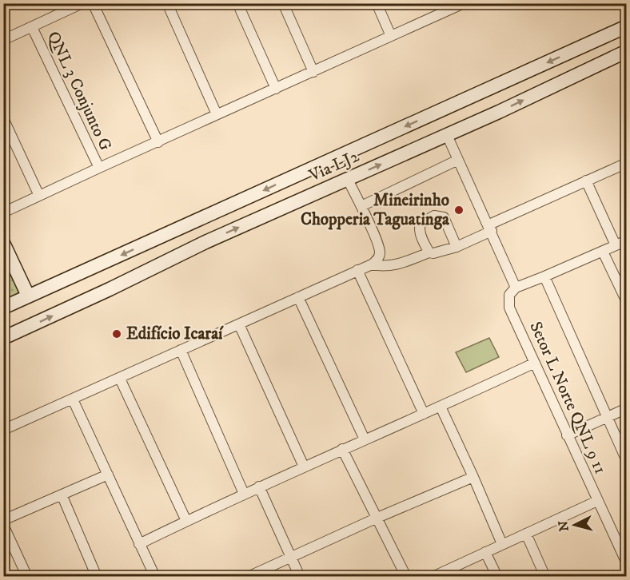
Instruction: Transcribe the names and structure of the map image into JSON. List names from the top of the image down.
{
  "streets": {
    "main road": ["Via LJ2"],
    "street": ["QNL 3 Conjunto G", "Setor L Norte QNL 9 11"]
  },
  "places": ["Mineirinho Chopperia Taguatinga", "Edifício Icaraí"],
  "north": "left"
}
